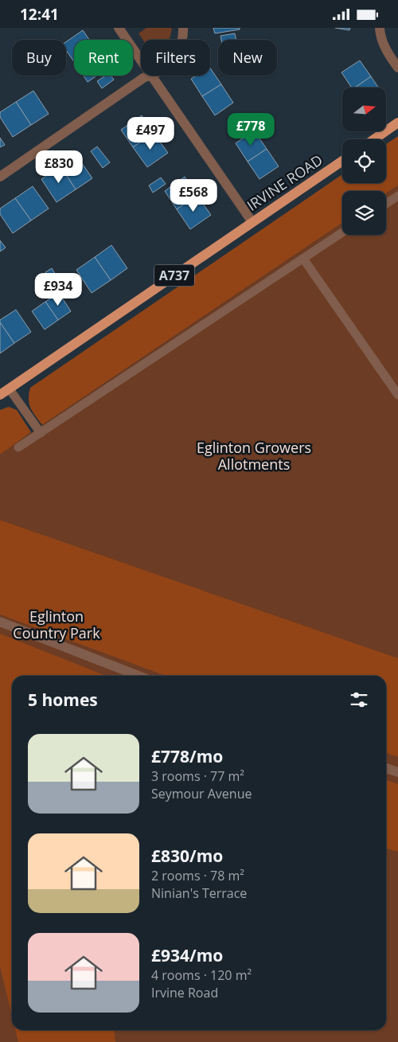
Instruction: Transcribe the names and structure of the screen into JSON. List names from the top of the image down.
{
  "streets": {
    "main road": ["IRVINE ROAD", "A737"]
  },
  "parks": ["Eglinton Growers Allotments", "Eglinton Country Park"],
  "north": "right",
  "page": {
    "status": "12:41",
    "chip": [
      "Buy",
      "Rent",
      "Filters",
      "New"
    ],
    "price": [
      "£778",
      "£497",
      "£830",
      "£568",
      "£934"
    ],
    "heading": "5 homes",
    "list": [
      {
        "name": "£778/mo",
        "note": "3 rooms · 77 m² · Seymour Avenue"
      },
      {
        "name": "£830/mo",
        "note": "2 rooms · 78 m² · Ninian's Terrace"
      },
      {
        "name": "£934/mo",
        "note": "4 rooms · 120 m² · Irvine Road"
      }
    ]
  }
}
